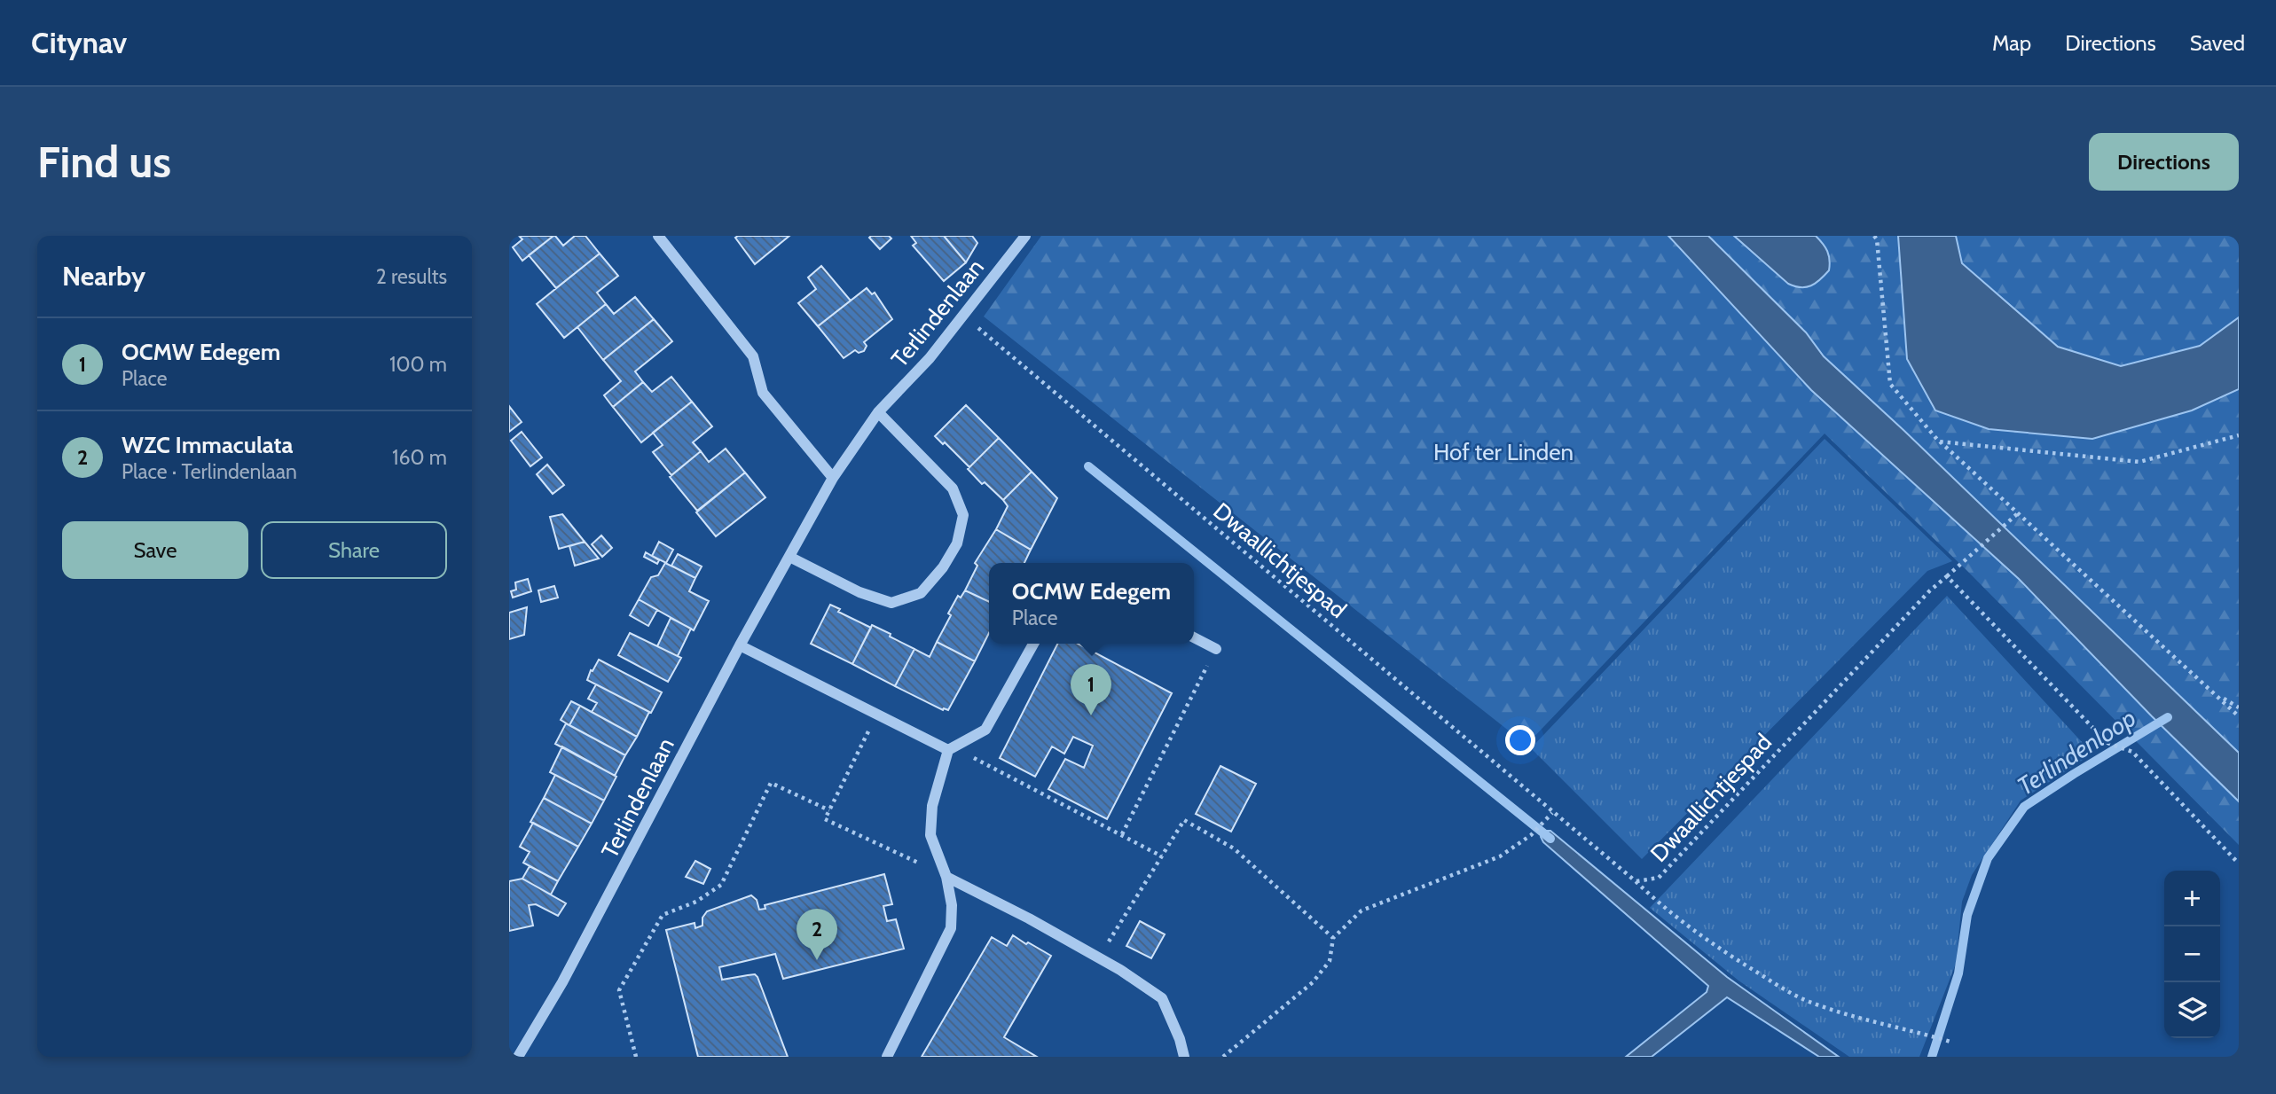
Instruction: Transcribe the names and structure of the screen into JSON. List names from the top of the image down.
{
  "streets": {
    "street": ["Terlindenlaan"],
    "path": ["Dwaallichtjespad"]
  },
  "crossings": [
    ["Terlindenlaan", "Dwaallichtjespad"]
  ],
  "water": ["Terlindenloop"],
  "parks": ["Hof ter Linden"],
  "page": {
    "header": "Citynav",
    "nav": ["Map", "Directions", "Saved"],
    "buttons": [
      "Directions",
      ["Save", "Share"]
    ],
    "title": "Find us",
    "heading": ["Nearby", "2 results"],
    "list": [
      {
        "mark": "1",
        "name": "OCMW Edegem",
        "note": "Place",
        "value": "100 m"
      },
      {
        "mark": "2",
        "name": "WZC Immaculata",
        "note": "Place · Terlindenlaan",
        "value": "160 m"
      }
    ],
    "popup": ["OCMW Edegem", "Place"],
    "pins": ["1", "2"],
    "map_buttons": ["+", "−"]
  }
}
